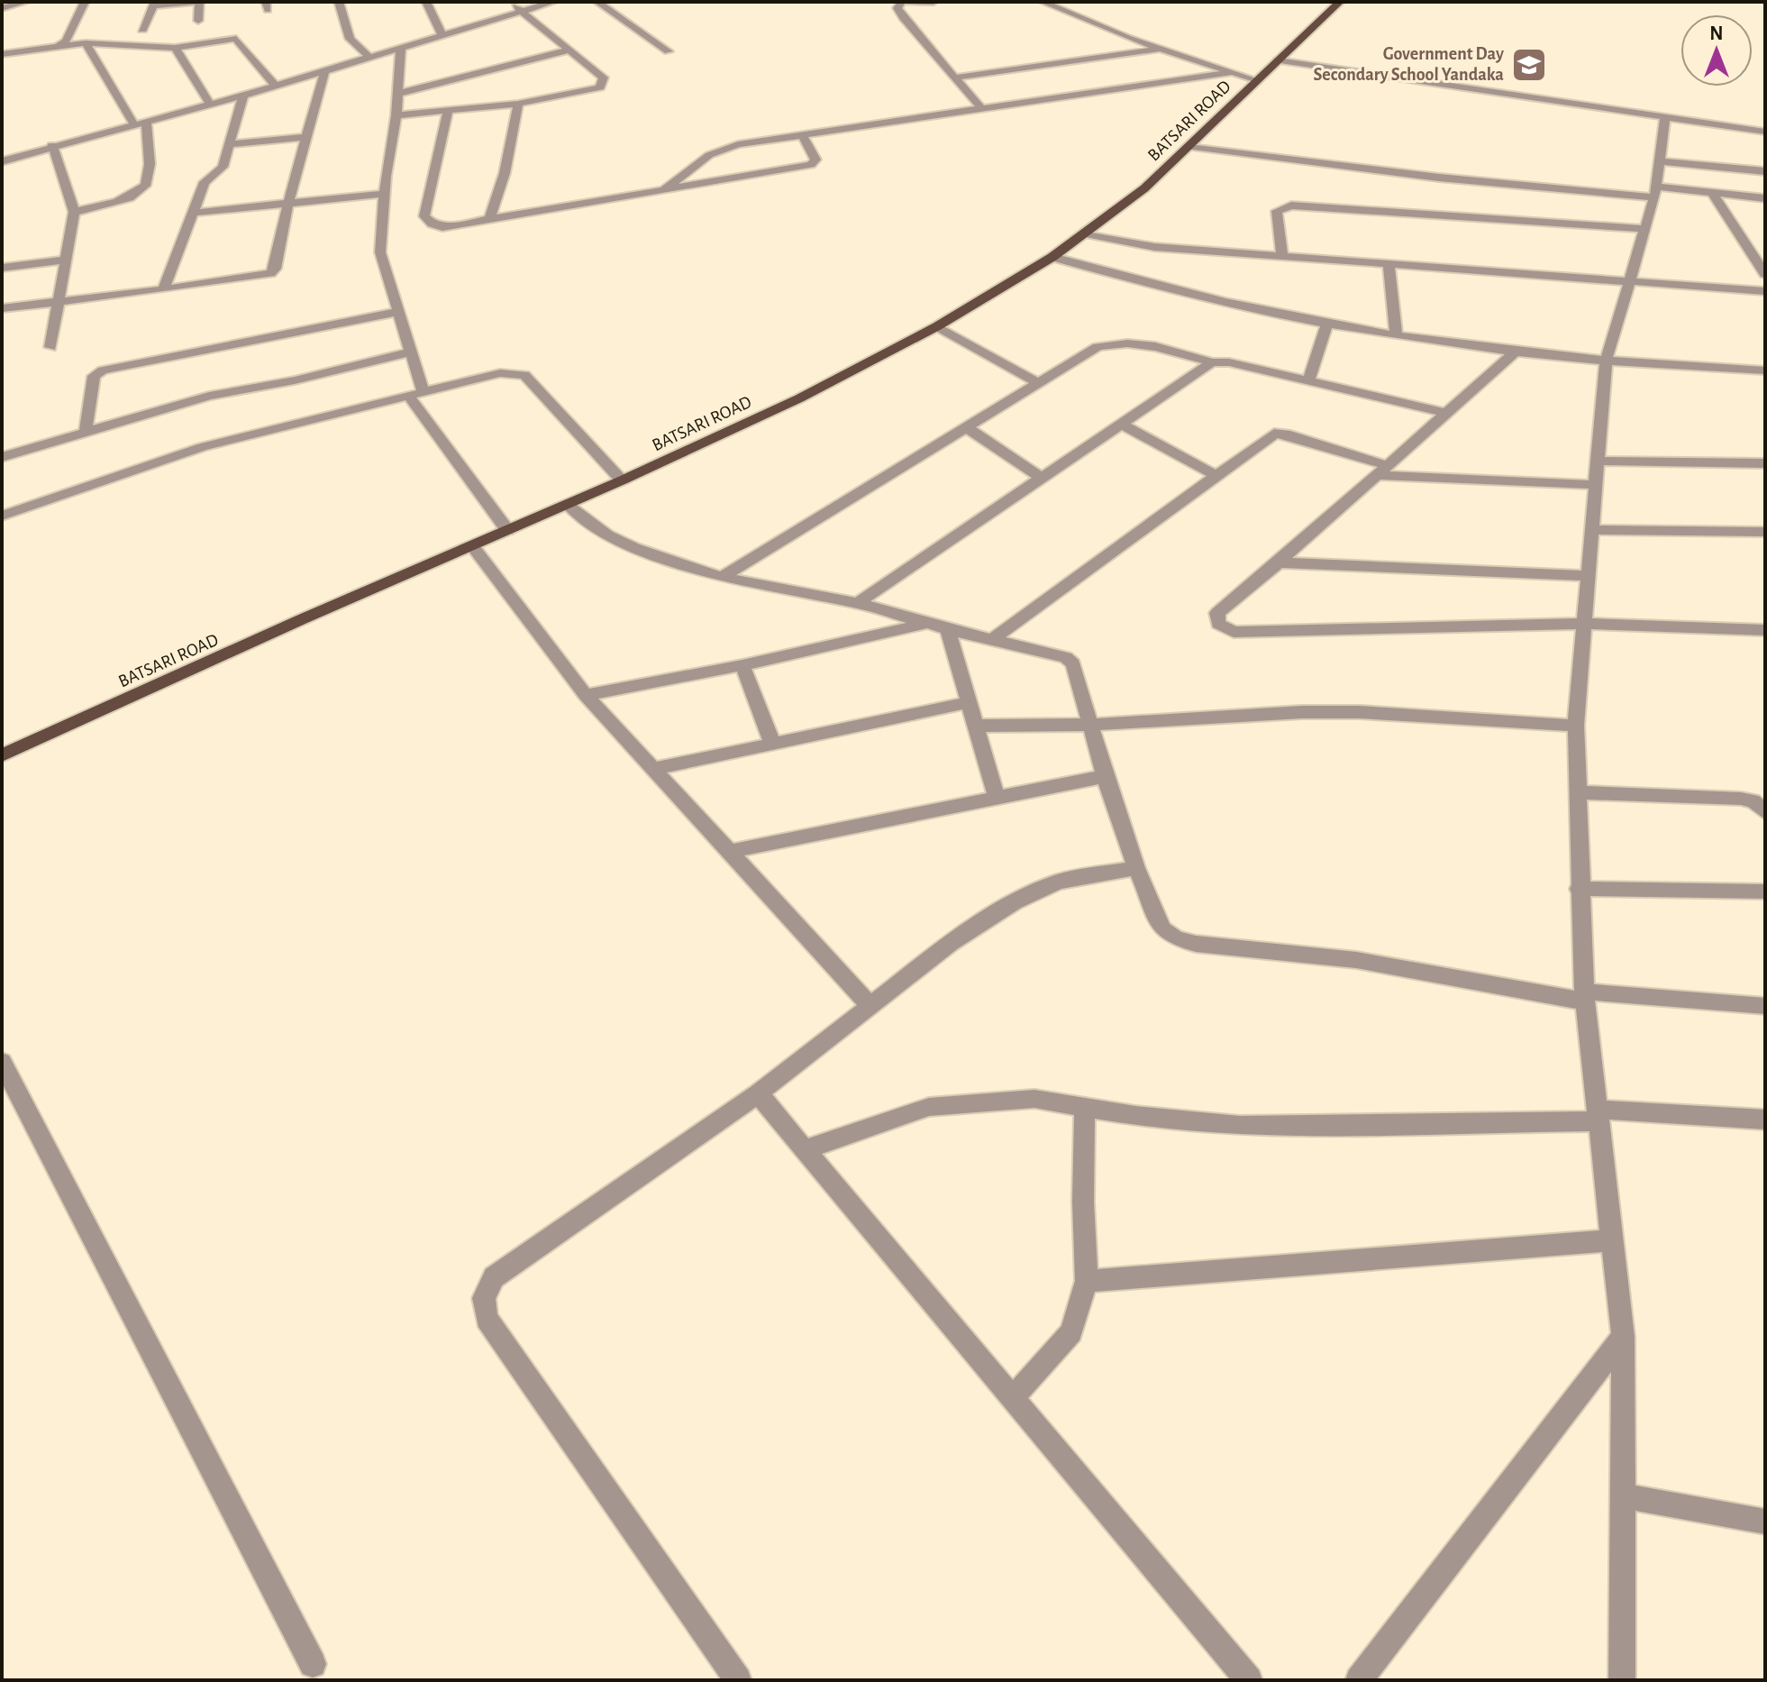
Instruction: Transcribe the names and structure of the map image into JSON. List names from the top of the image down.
{
  "streets": {
    "main road": ["BATSARI ROAD"]
  },
  "places": {
    "school or university": ["Government Day Secondary School Yandaka"]
  },
  "north": "top"
}
